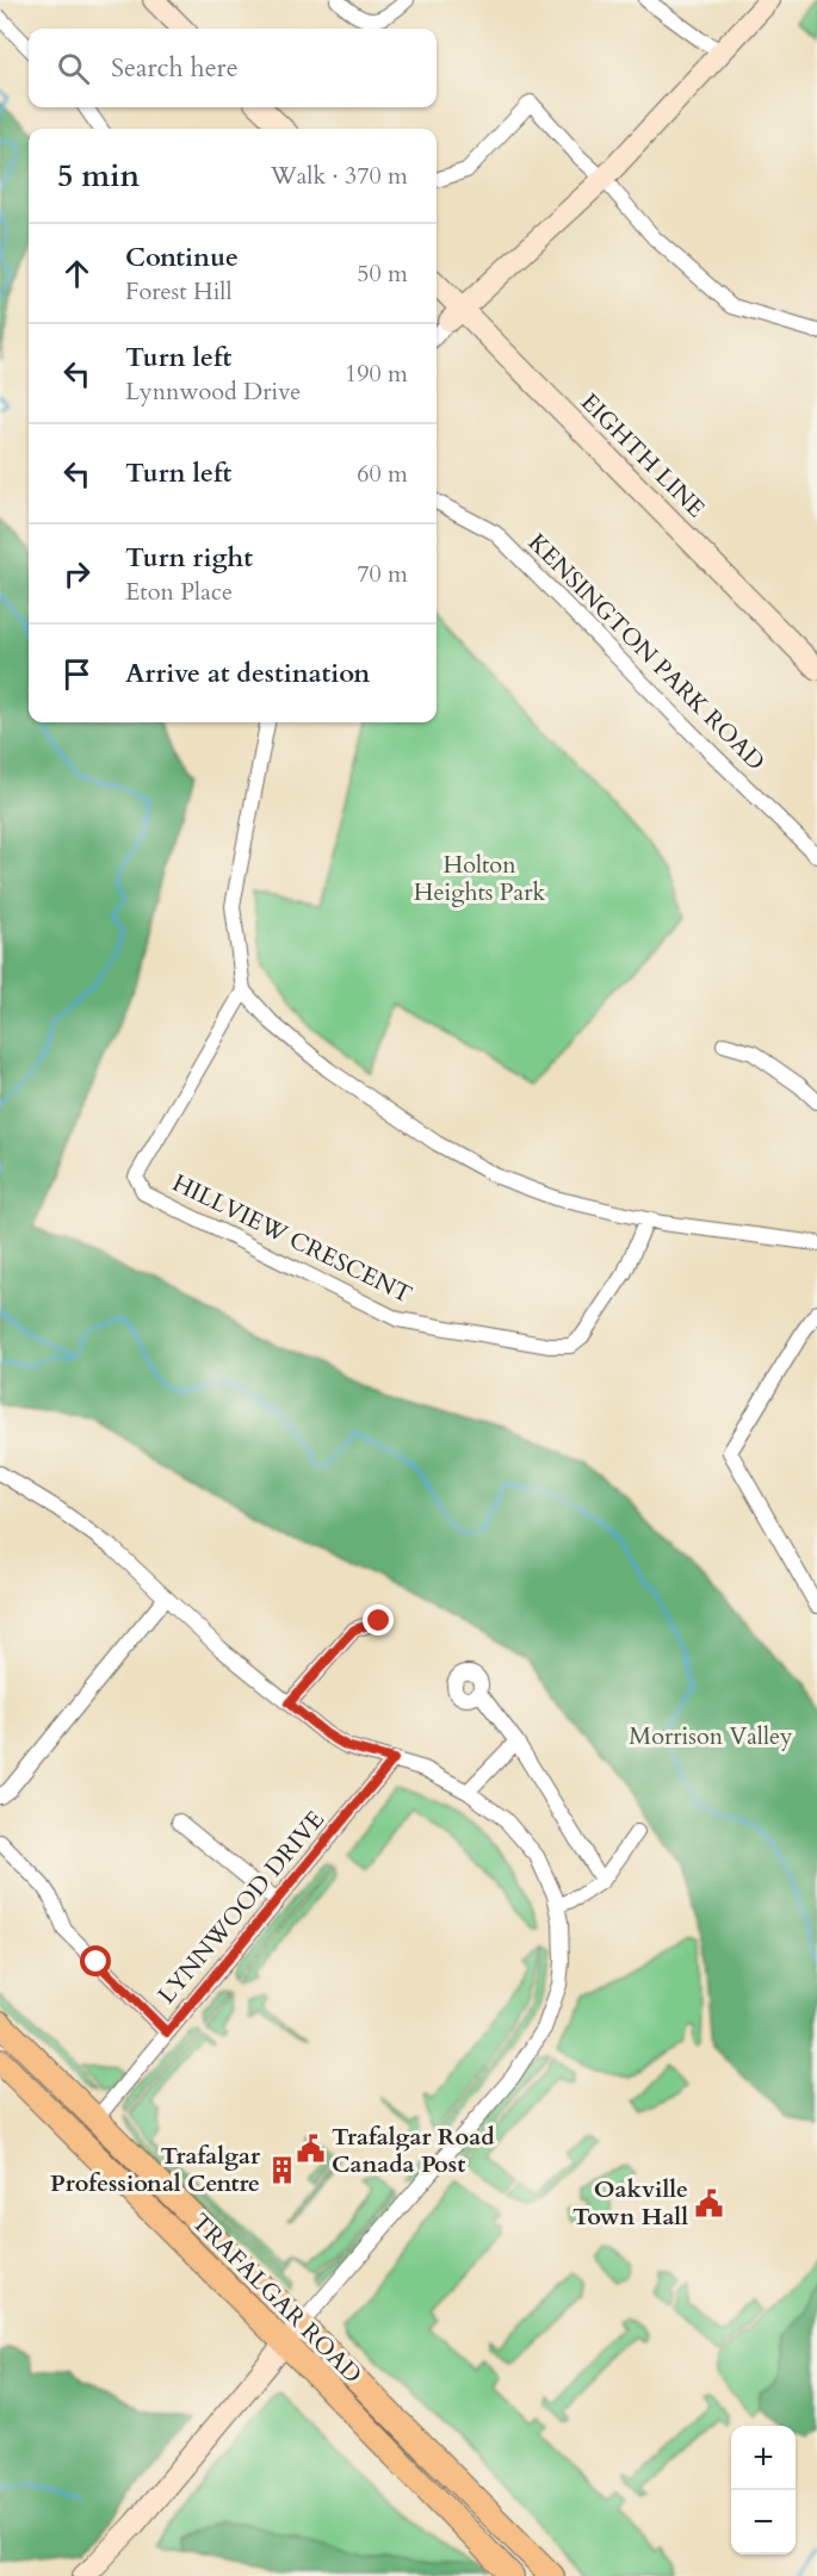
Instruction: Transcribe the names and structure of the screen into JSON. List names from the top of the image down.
{
  "streets": {
    "main road": ["TRAFALGAR ROAD"],
    "street": [
      "EIGHTH LINE",
      "KENSINGTON PARK ROAD",
      "HILLVIEW CRESCENT",
      "LYNNWOOD DRIVE"
    ]
  },
  "crossings": [
    ["LYNNWOOD DRIVE", "TRAFALGAR ROAD"]
  ],
  "parks": ["Holton Heights Park", "Morrison Valley"],
  "places": {
    "public building": ["Trafalgar Road Canada Post", "Oakville Town Hall"],
    "building": ["Trafalgar Professional Centre"]
  },
  "page": {
    "search": "Search here",
    "heading": ["5 min", "Walk · 370 m"],
    "list": [
      ["Continue", "Forest Hill", "50 m"],
      ["Turn left", "Lynnwood Drive", "190 m"],
      ["Turn left", "60 m"],
      ["Turn right", "Eton Place", "70 m"],
      "Arrive at destination"
    ],
    "map_buttons": ["+", "−"]
  }
}
